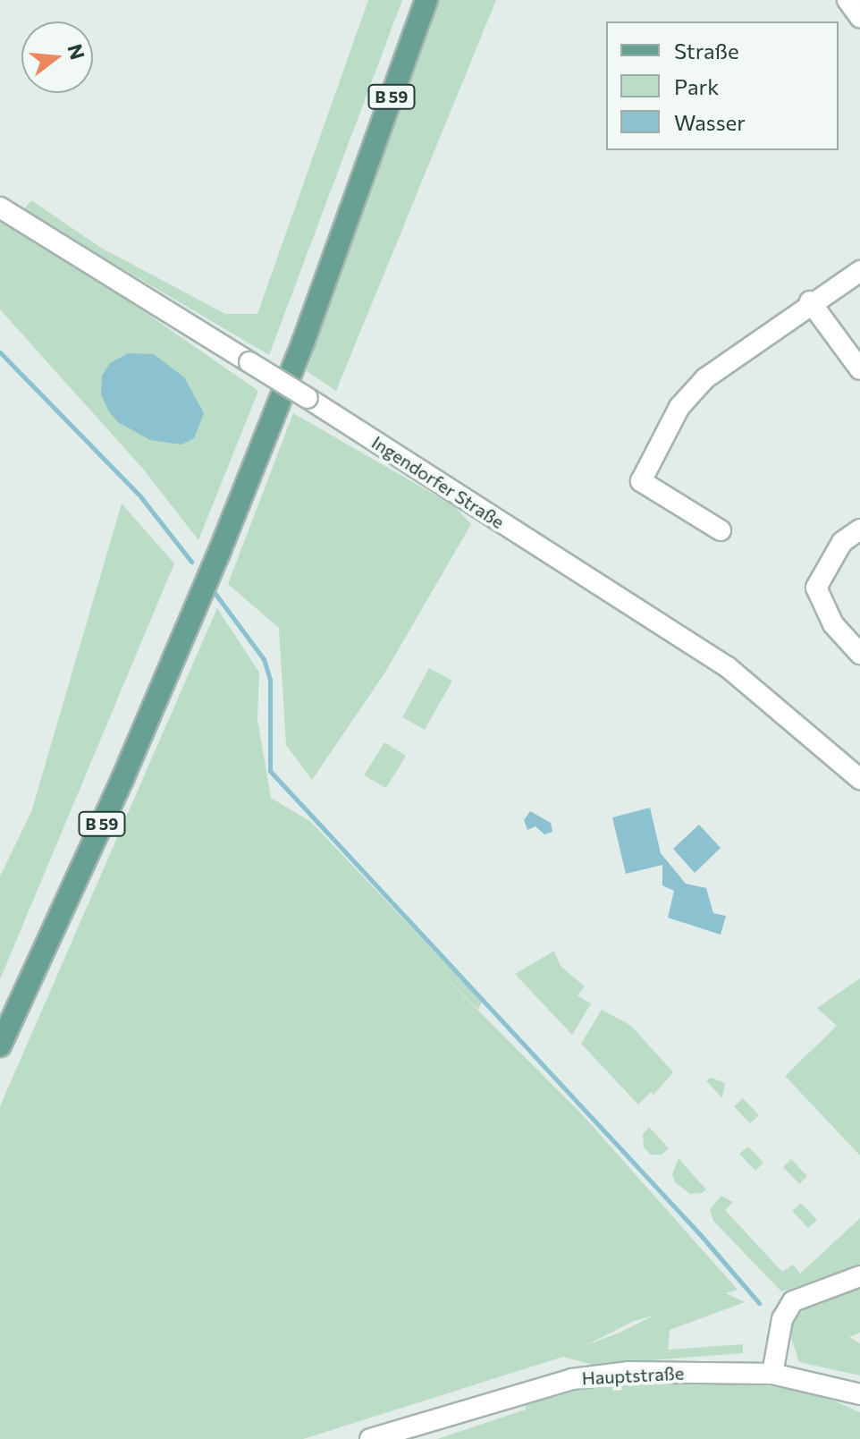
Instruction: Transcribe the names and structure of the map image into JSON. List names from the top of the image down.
{
  "streets": {
    "main road": ["B 59"],
    "street": ["Ingendorfer Straße", "Hauptstraße"]
  },
  "legend": ["Straße", "Park", "Wasser"],
  "north": "right"
}
